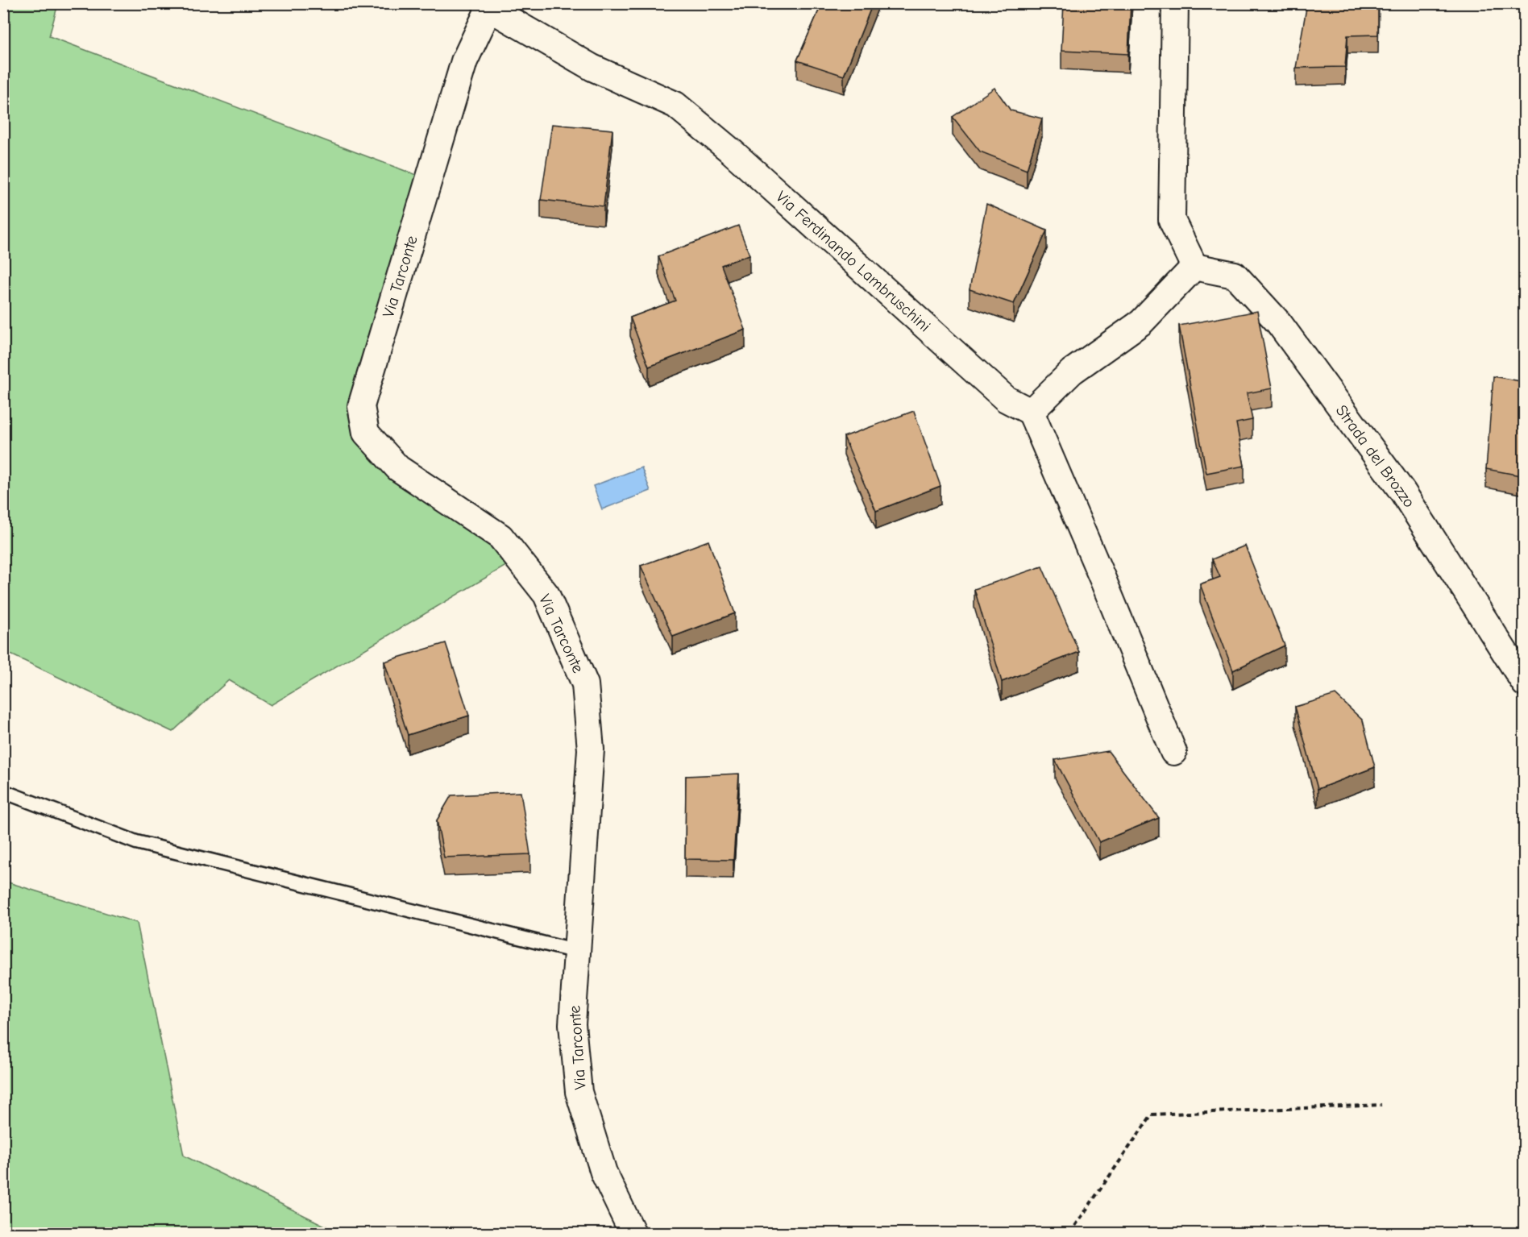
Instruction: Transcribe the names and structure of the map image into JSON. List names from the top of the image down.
{
  "streets": {
    "street": ["Via Ferdinando Lambruschini", "Via Tarconte", "Strada del Brozzo"]
  },
  "crossings": [
    ["Via Ferdinando Lambruschini", "Via Tarconte"]
  ]
}
